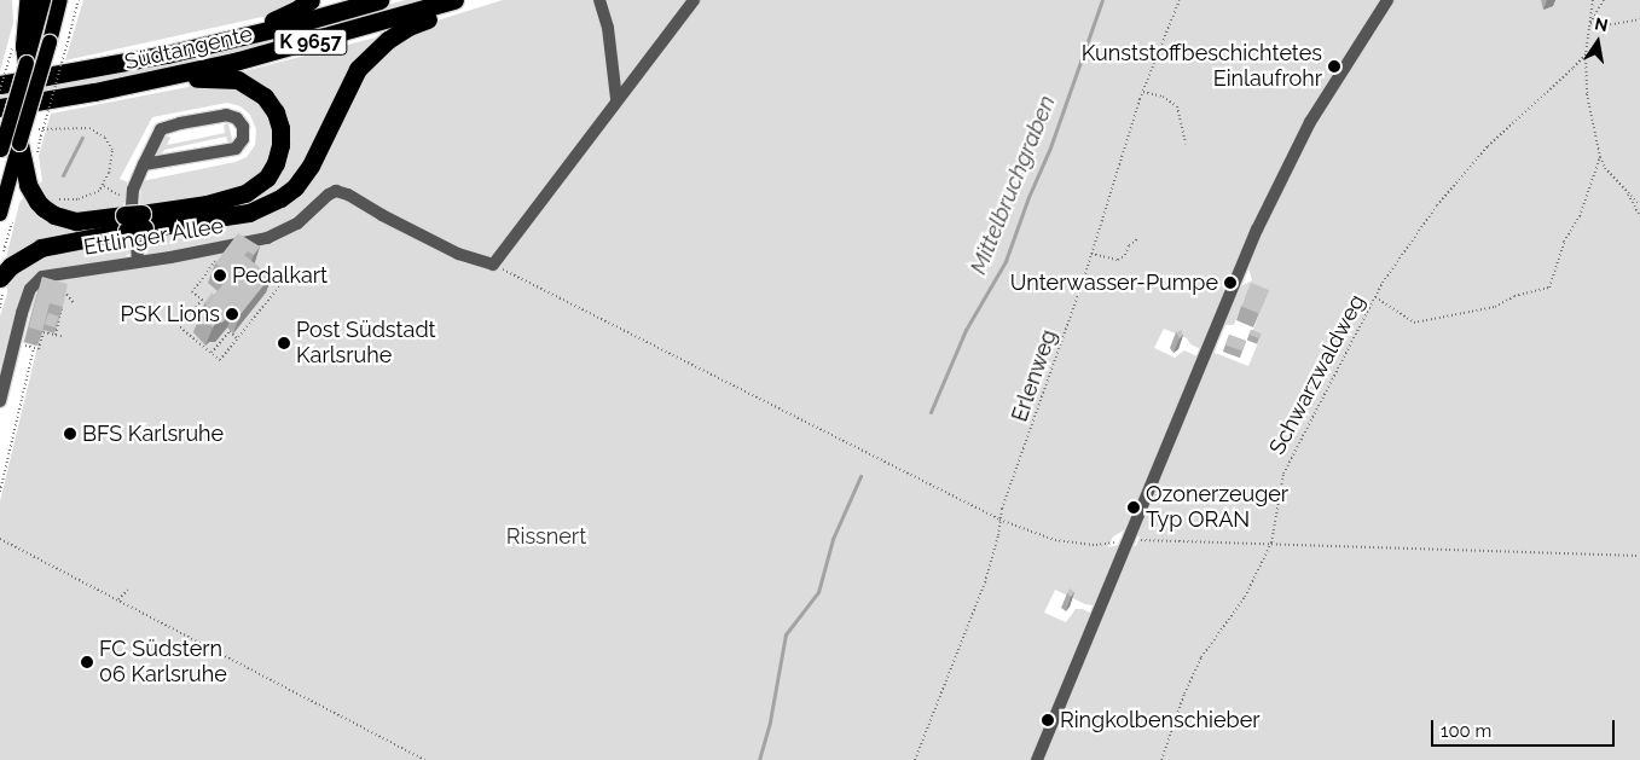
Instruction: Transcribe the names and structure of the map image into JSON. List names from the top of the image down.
{
  "streets": {
    "highway": ["K 9657", "Südtangente"],
    "lane": ["Ettlinger Allee"],
    "path": ["Schwarzwaldweg", "Erlenweg"]
  },
  "water": ["Mittelbruchgraben"],
  "parks": ["Rissnert"],
  "places": [
    "Kunststoffbeschichtetes Einlaufrohr",
    "Pedalkart",
    "Unterwasser-Pumpe",
    "PSK Lions",
    "Post Südstadt Karlsruhe",
    "BFS Karlsruhe",
    "Ozonerzeuger Typ ORAN",
    "FC Südstern 06 Karlsruhe",
    "Ringkolbenschieber"
  ],
  "scale_bar": "100 m",
  "north": "top"
}
